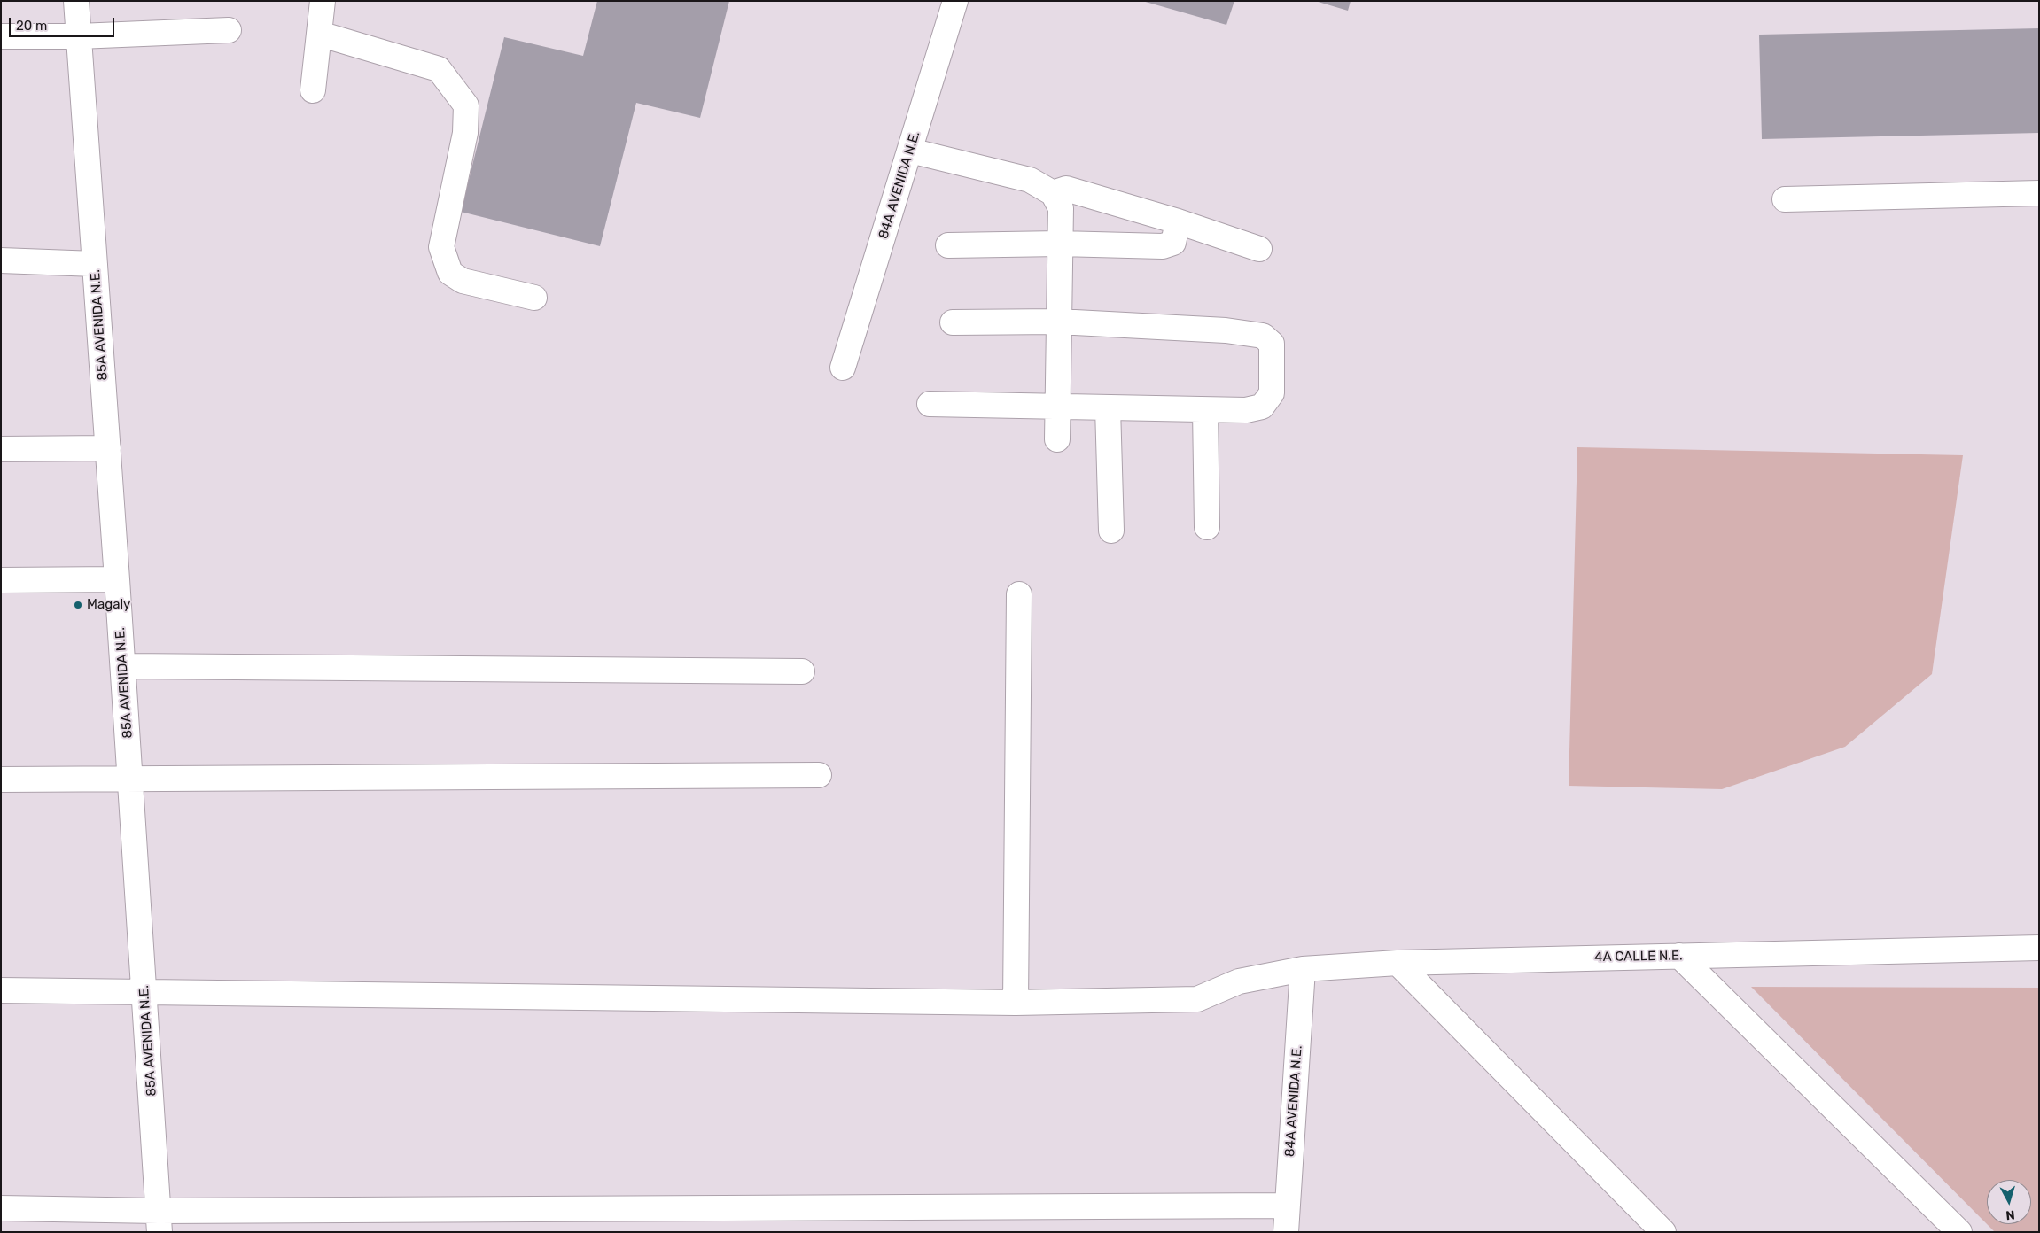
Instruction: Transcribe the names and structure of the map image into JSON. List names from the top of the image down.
{
  "streets": {
    "street": ["84A AVENIDA N.E.", "85A AVENIDA N.E.", "4A CALLE N.E."]
  },
  "crossings": [
    ["84A AVENIDA N.E.", "4A CALLE N.E."],
    ["85A AVENIDA N.E.", "4A CALLE N.E."]
  ],
  "places": ["Magaly"],
  "scale_bar": "20 m",
  "north": "bottom"
}
